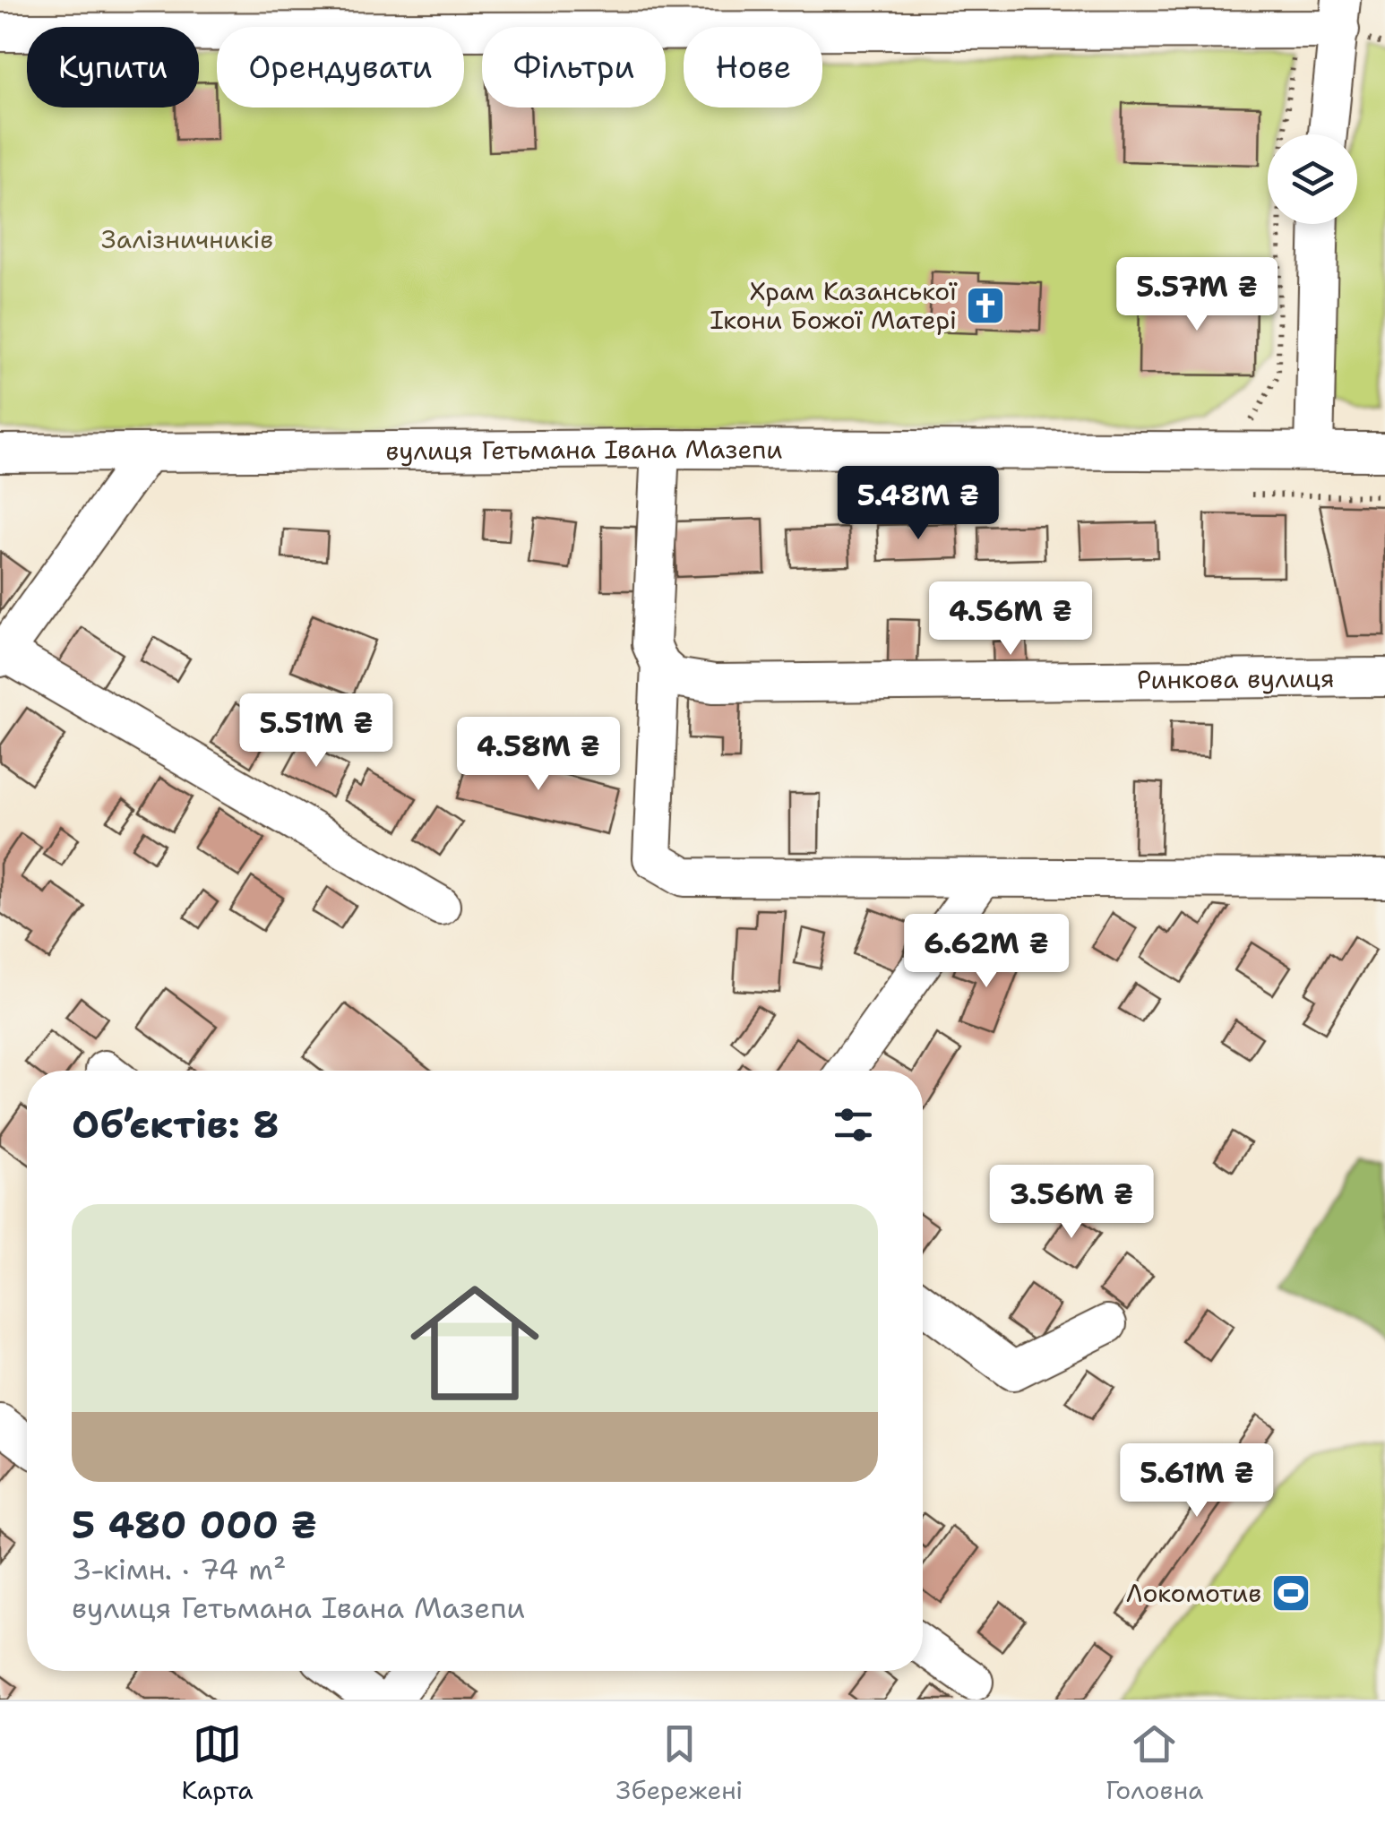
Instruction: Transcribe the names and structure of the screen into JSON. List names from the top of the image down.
{
  "streets": {
    "street": ["вулиця Гетьмана Івана Мазепи", "Ринкова вулиця"]
  },
  "parks": ["Залізничників"],
  "places": {
    "church": ["Храм Казанської Ікони Божої Матері"],
    "sports": ["Локомотив"]
  },
  "page": {
    "chip": [
      "Купити",
      "Орендувати",
      "Фільтри",
      "Нове"
    ],
    "price": [
      "5.57M ₴",
      "5.48M ₴",
      "4.56M ₴",
      "5.51M ₴",
      "4.58M ₴",
      "6.62M ₴",
      "3.56M ₴",
      "5.61M ₴"
    ],
    "heading": "Об’єктів: 8",
    "list": [
      {
        "name": "5 480 000 ₴",
        "note": "3-кімн. · 74 m² · вулиця Гетьмана Івана Мазепи"
      }
    ],
    "tabs": ["Карта", "Збережені", "Головна"]
  }
}
